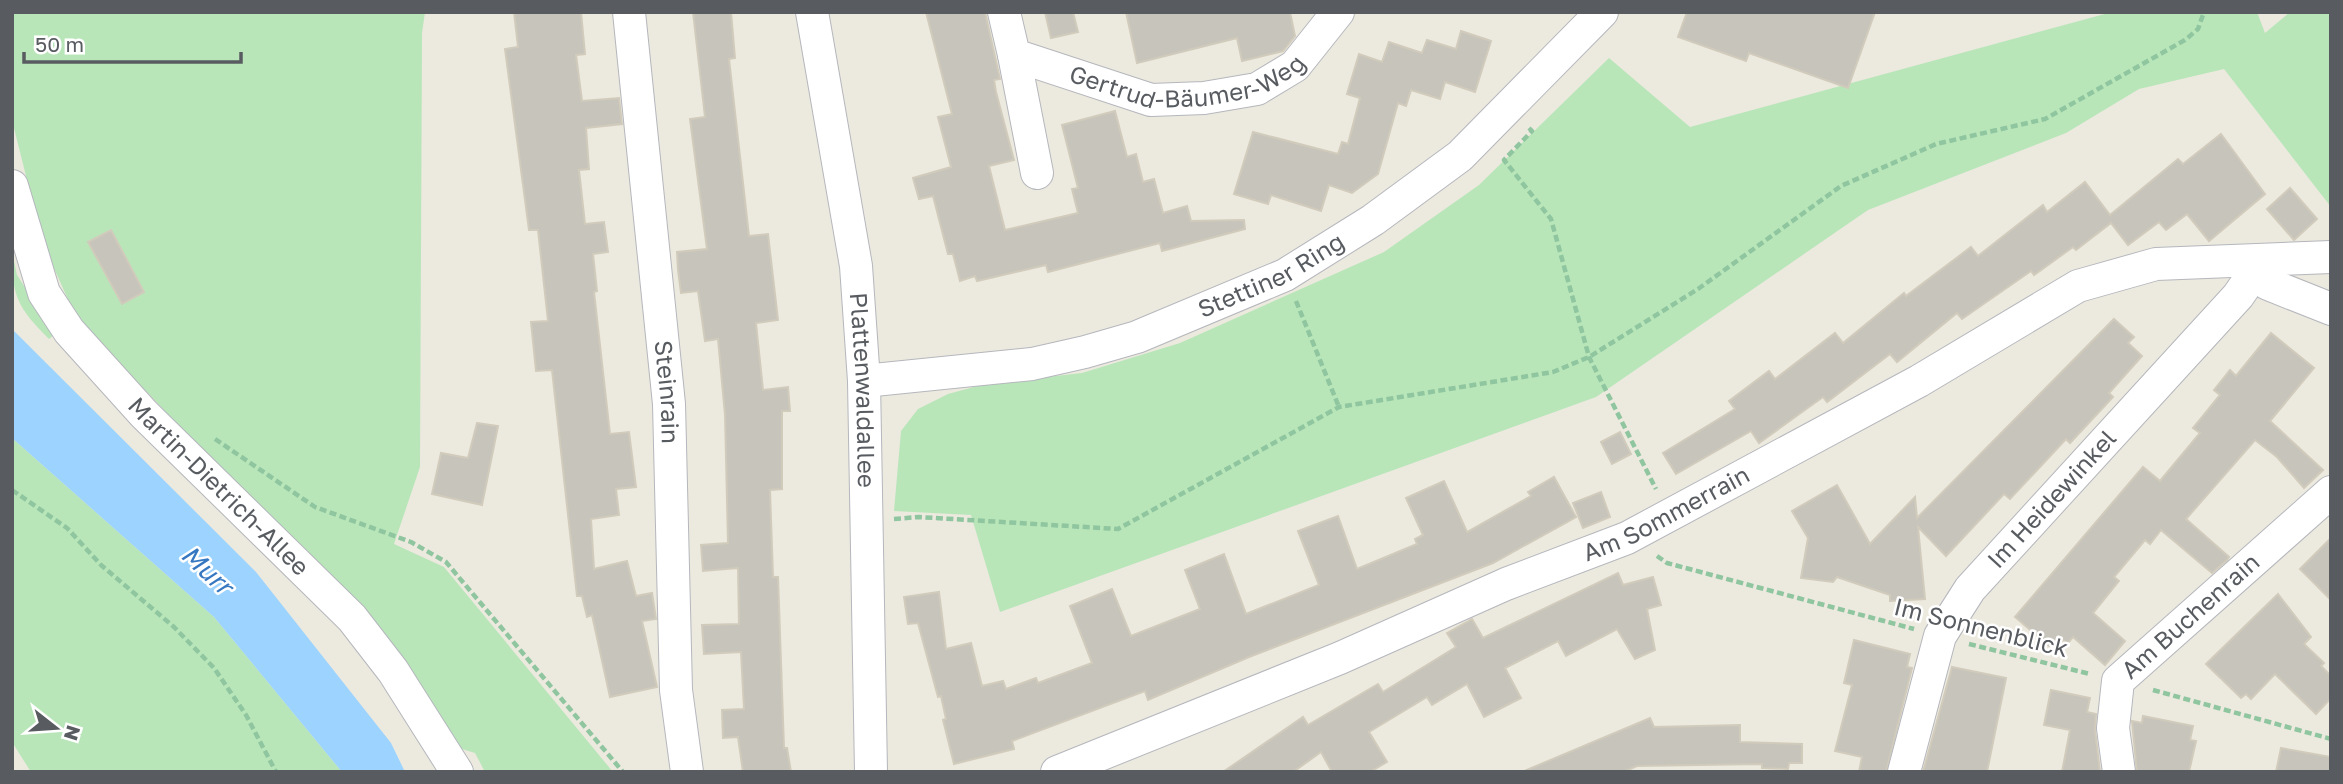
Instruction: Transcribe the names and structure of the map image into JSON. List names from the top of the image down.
{
  "streets": {
    "street": [
      "Gertrud-Bäumer-Weg",
      "Stettiner Ring",
      "Plattenwaldallee",
      "Steinrain",
      "Martin-Dietrich-Allee",
      "Im Heidewinkel",
      "Am Sommerrain",
      "Am Buchenrain"
    ],
    "path": ["Im Sonnenblick"]
  },
  "crossings": [
    ["Stettiner Ring", "Plattenwaldallee"],
    ["Im Heidewinkel", "Am Sommerrain"],
    ["Im Heidewinkel", "Im Sonnenblick"],
    ["Am Sommerrain", "Im Sonnenblick"],
    ["Am Buchenrain", "Im Sonnenblick"]
  ],
  "water": ["Murr"],
  "scale_bar": "50 m",
  "north": "right"
}
